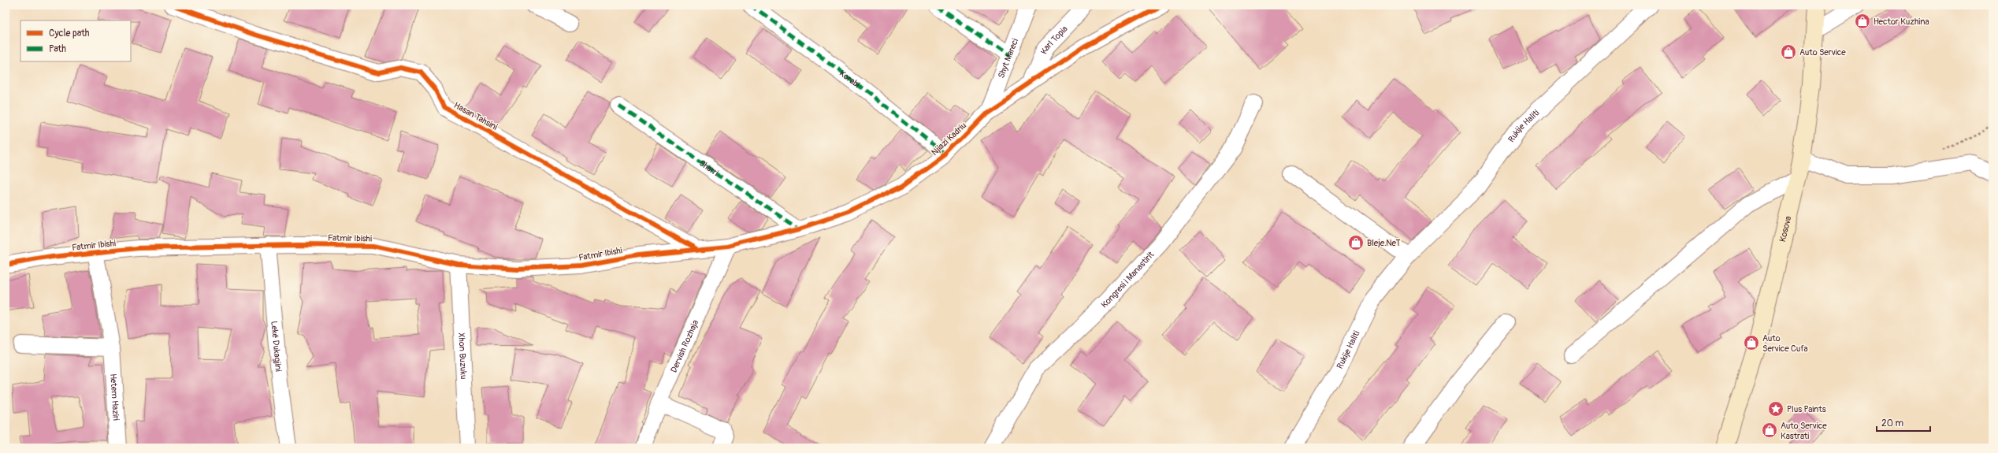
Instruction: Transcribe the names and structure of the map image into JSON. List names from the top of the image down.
{
  "streets": {
    "street": [
      "Karl Topia",
      "Shyt Mareci",
      "Korabi",
      "Hasan Tahsini",
      "Rukije Haliti",
      "Njiazi Kadriu",
      "Sharri",
      "Kosova",
      "Fatmir Ibishi",
      "Kongresi i Manastirit",
      "Lekë Dukagjini",
      "Dervish Rozhaja",
      "Xhon Buzuku",
      "Hetem Haziri"
    ]
  },
  "crossings": [
    ["Karl Topia", "Njiazi Kadriu"],
    ["Shyt Mareci", "Njiazi Kadriu"],
    ["Korabi", "Njiazi Kadriu"],
    ["Hasan Tahsini", "Fatmir Ibishi"],
    ["Njiazi Kadriu", "Sharri"],
    ["Njiazi Kadriu", "Fatmir Ibishi"],
    ["Njiazi Kadriu", "Dervish Rozhaja"],
    ["Fatmir Ibishi", "Lekë Dukagjini"],
    ["Fatmir Ibishi", "Dervish Rozhaja"],
    ["Fatmir Ibishi", "Xhon Buzuku"],
    ["Fatmir Ibishi", "Hetem Haziri"]
  ],
  "places": {
    "shop": [
      "Hector Kuzhina",
      "Auto Service",
      "Bleje.NeT",
      "Auto Service Cufa",
      "Auto Service Kastrati"
    ],
    "place": ["Plus Paints"]
  },
  "legend": ["Cycle path", "Path"],
  "scale_bar": "20 m"
}
